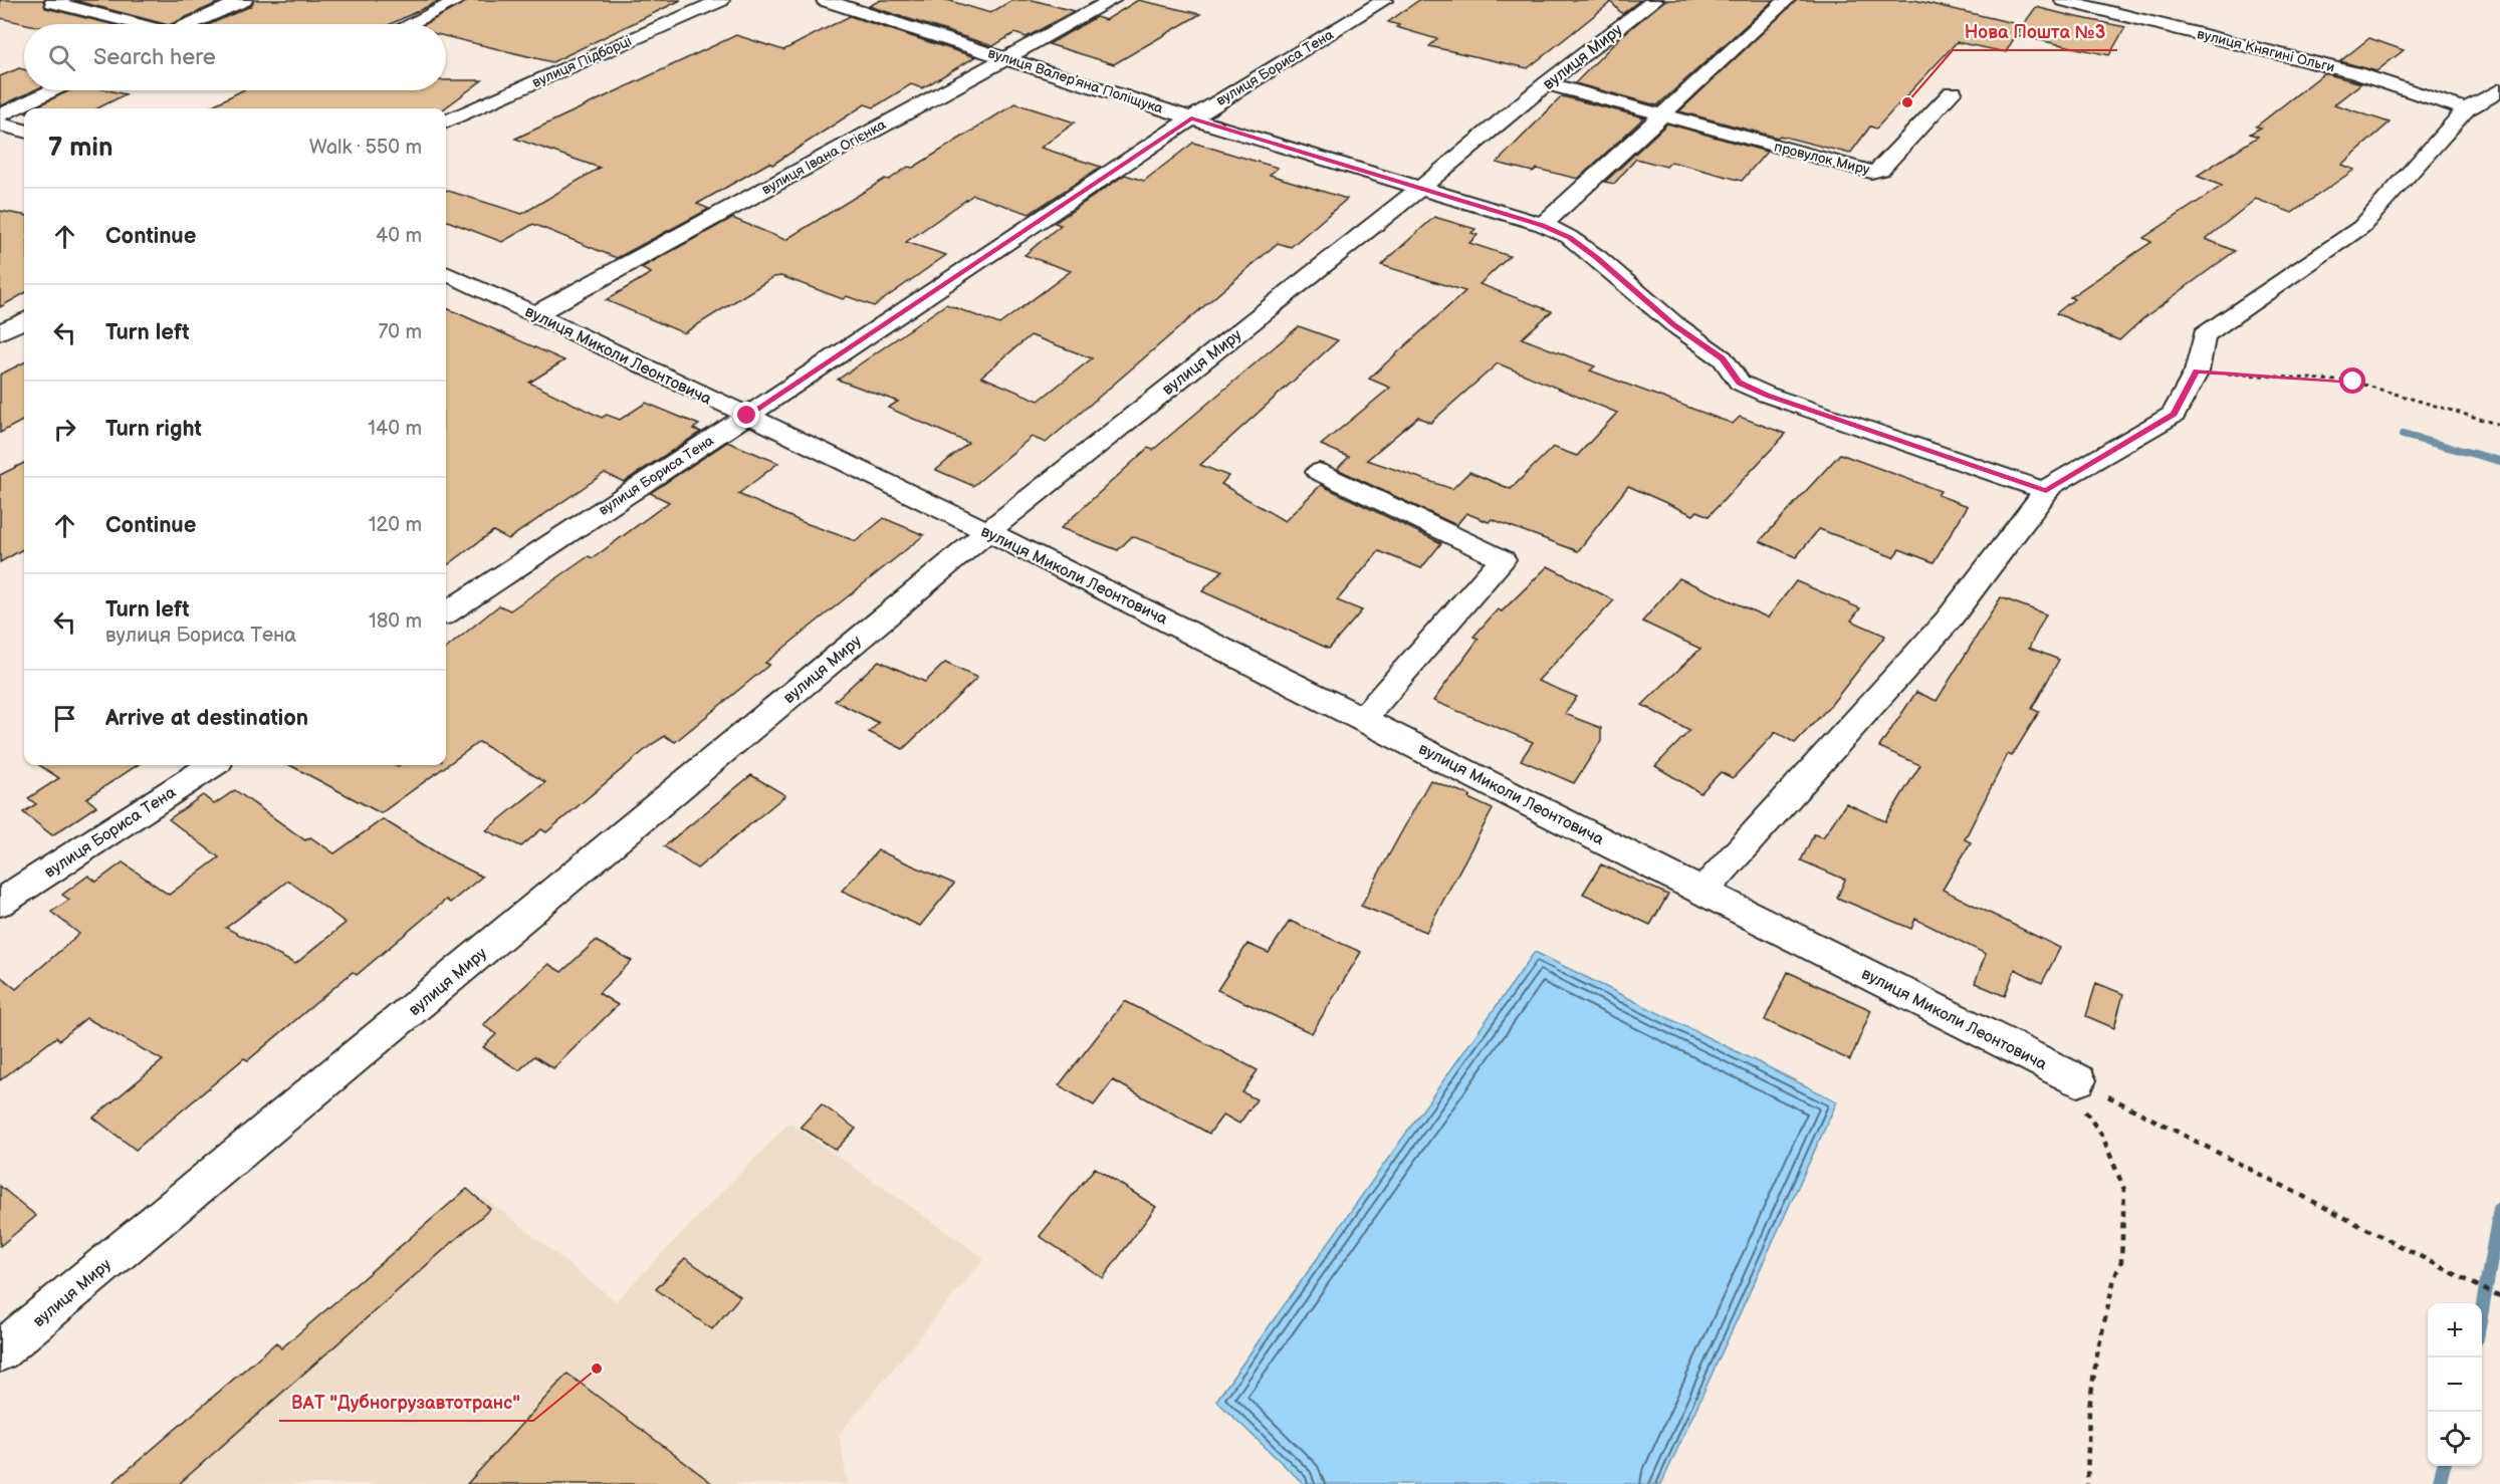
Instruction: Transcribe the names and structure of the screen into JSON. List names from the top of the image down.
{
  "streets": {
    "street": [
      "вулиця Княгині Ольги",
      "вулиця Миру",
      "вулиця Підборці",
      "вулиця Бориса Тена",
      "вулиця Валерʼяна Поліщука",
      "вулиця Івана Огієнка",
      "провулок Миру",
      "вулиця Миколи Леонтовича"
    ]
  },
  "crossings": [
    ["вулиця Миру", "вулиця Валерʼяна Поліщука"],
    ["вулиця Миру", "провулок Миру"],
    ["вулиця Миру", "вулиця Миколи Леонтовича"],
    ["вулиця Бориса Тена", "вулиця Валерʼяна Поліщука"],
    ["вулиця Бориса Тена", "вулиця Миколи Леонтовича"],
    ["вулиця Валерʼяна Поліщука", "вулиця Івана Огієнка"],
    ["вулиця Івана Огієнка", "вулиця Миколи Леонтовича"]
  ],
  "places": ["Нова Пошта №3", "ВАТ \"Дубногрузавтотранс\""],
  "page": {
    "search": "Search here",
    "heading": ["7 min", "Walk · 550 m"],
    "list": [
      ["Continue", "40 m"],
      ["Turn left", "70 m"],
      ["Turn right", "140 m"],
      ["Continue", "120 m"],
      ["Turn left", "вулиця Бориса Тена", "180 m"],
      "Arrive at destination"
    ],
    "map_buttons": ["+", "−"]
  }
}
